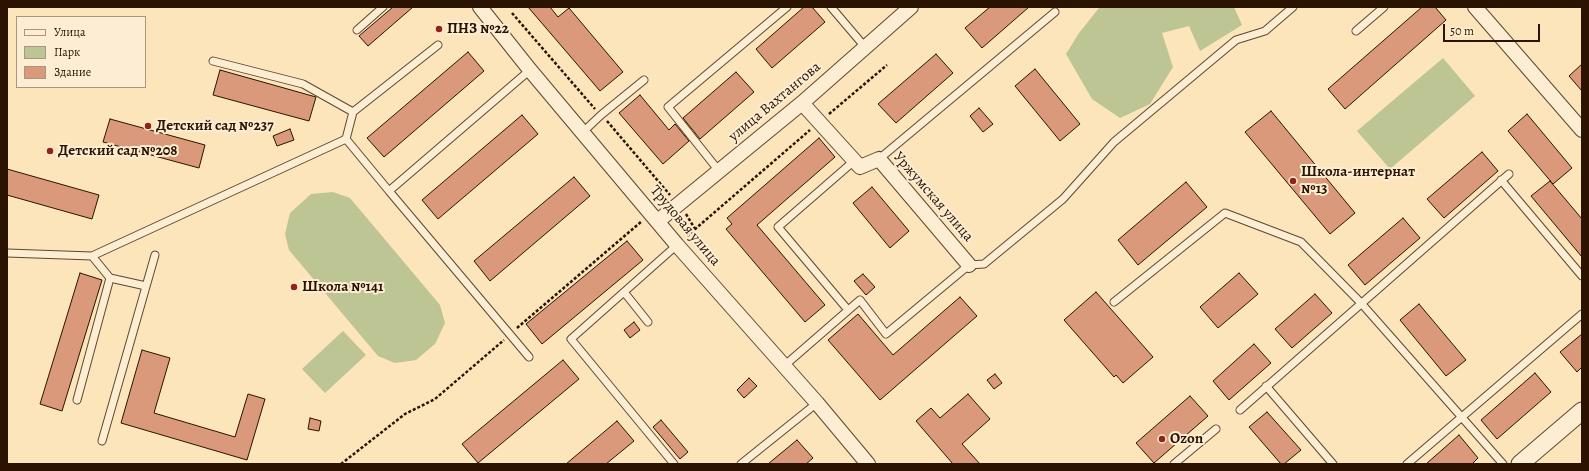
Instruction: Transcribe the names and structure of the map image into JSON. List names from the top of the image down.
{
  "streets": {
    "street": ["улица Вахтангова", "Уржумская улица", "Трудовая улица"]
  },
  "crossings": [
    ["улица Вахтангова", "Трудовая улица"]
  ],
  "places": [
    "ПНЗ №22",
    "Детский сад №237",
    "Детский сад №208",
    "Школа-интернат №13",
    "Школа №141",
    "Ozon"
  ],
  "legend": ["Улица", "Парк", "Здание"],
  "scale_bar": "50 m"
}
